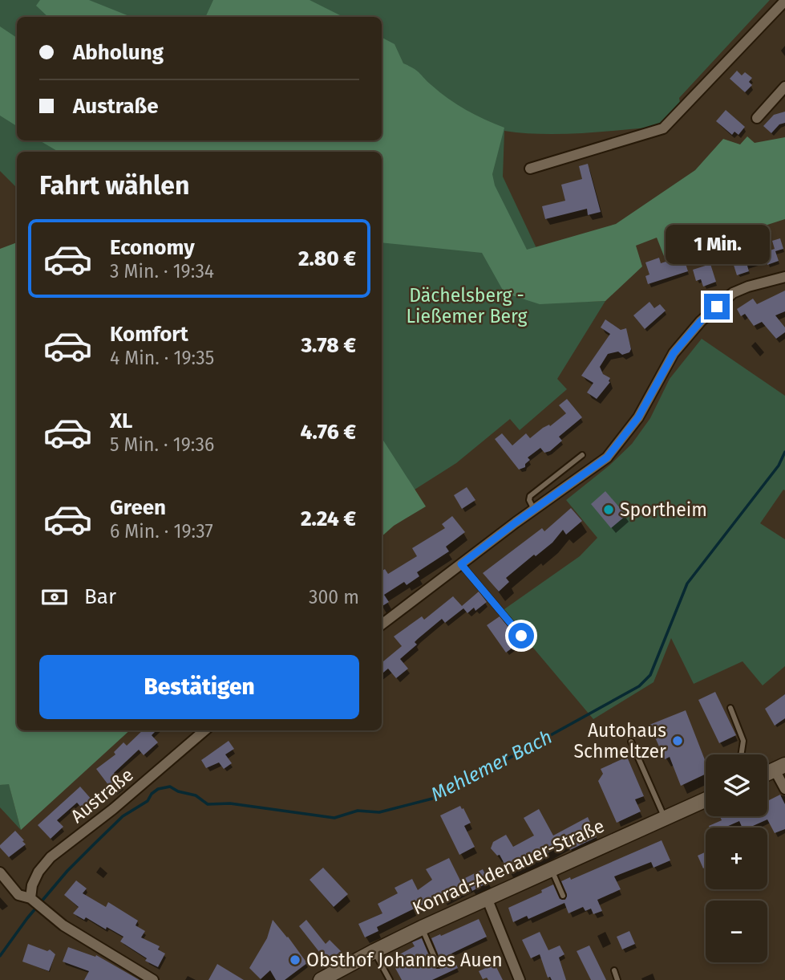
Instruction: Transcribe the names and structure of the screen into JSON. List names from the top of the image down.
{
  "streets": {
    "main road": ["Konrad-Adenauer-Straße"],
    "street": ["Austraße"]
  },
  "water": ["Mehlemer Bach"],
  "parks": ["Dächelsberg - Ließemer Berg"],
  "places": ["Sportheim", "Autohaus Schmeltzer", "Obsthof Johannes Auen"],
  "page": {
    "banner": ["Abholung", "Austraße"],
    "heading": "Fahrt wählen",
    "list": [
      {
        "name": "Economy",
        "note": "3 Min. · 19:34",
        "value": "2.80 €"
      },
      {
        "name": "Komfort",
        "note": "4 Min. · 19:35",
        "value": "3.78 €"
      },
      {
        "name": "XL",
        "note": "5 Min. · 19:36",
        "value": "4.76 €"
      },
      {
        "name": "Green",
        "note": "6 Min. · 19:37",
        "value": "2.24 €"
      }
    ],
    "bubble": "1 Min.",
    "pay": ["Bar", "300 m"],
    "buttons": "Bestätigen",
    "map_buttons": ["+", "−"]
  }
}
